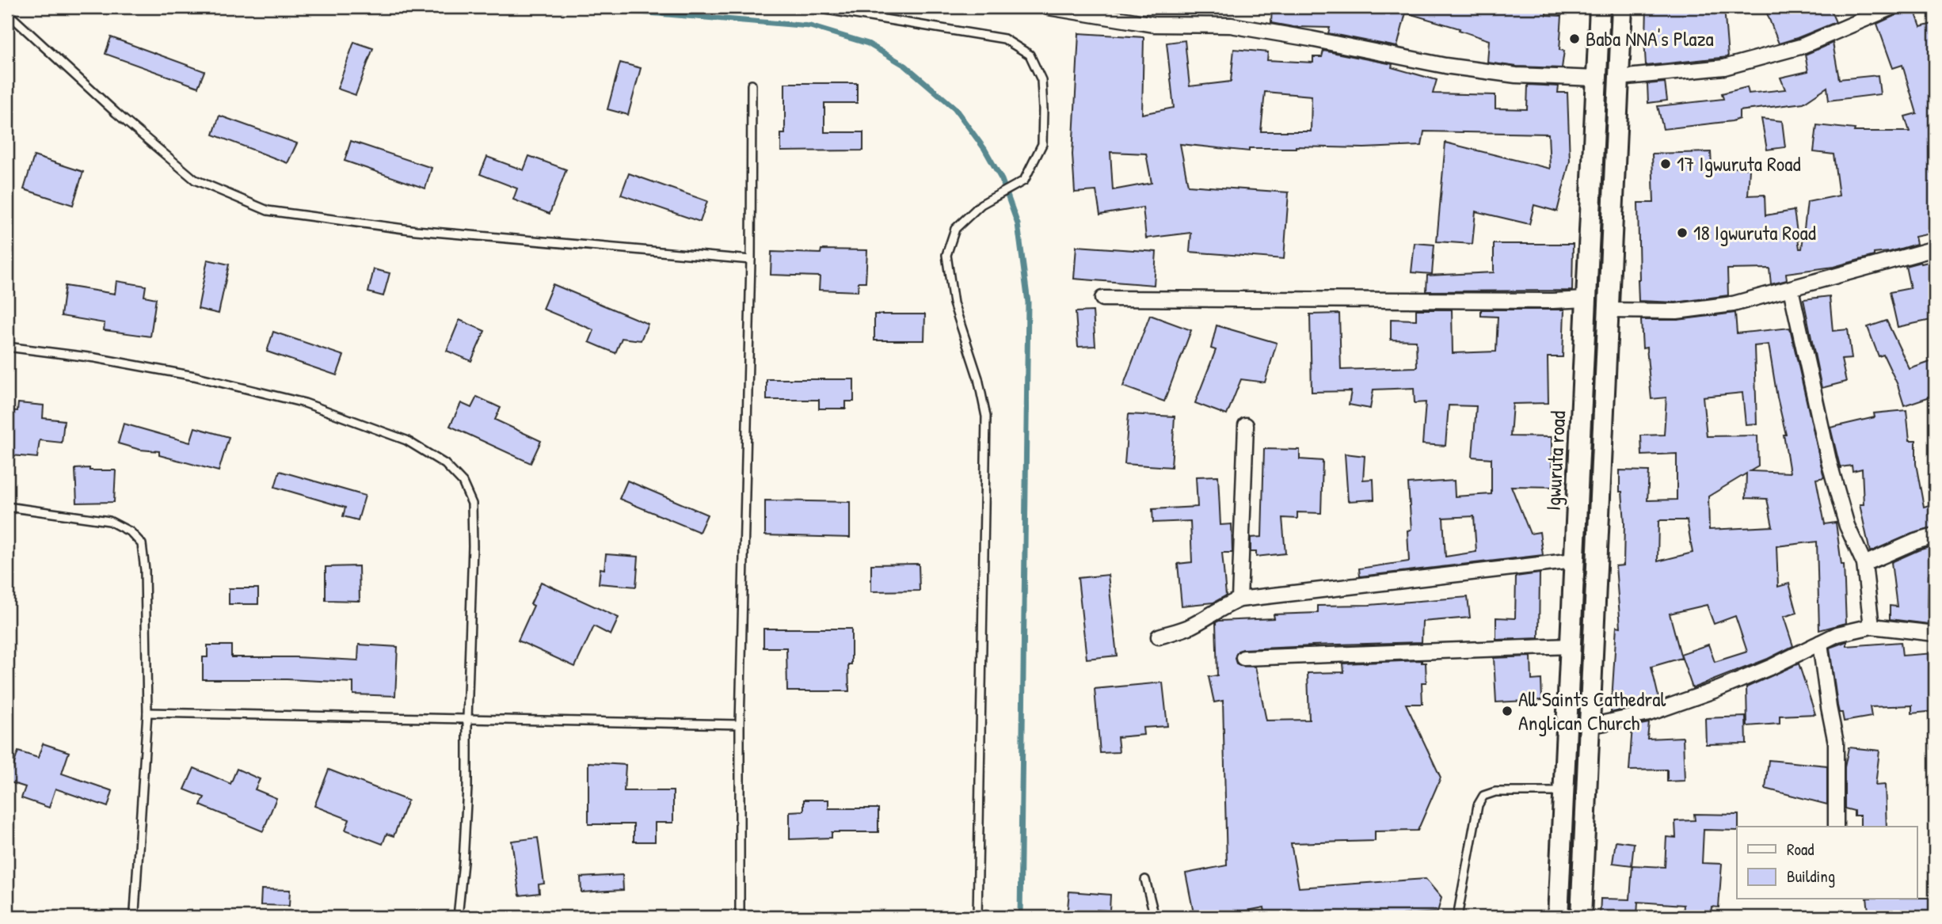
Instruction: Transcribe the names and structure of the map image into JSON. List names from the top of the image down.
{
  "streets": {
    "main road": ["Igwuruta road"]
  },
  "places": [
    "Baba NNA's Plaza",
    "17 Igwuruta Road",
    "18 Igwuruta Road",
    "All Saints Cathedral Anglican Church"
  ],
  "legend": ["Road", "Building"]
}
